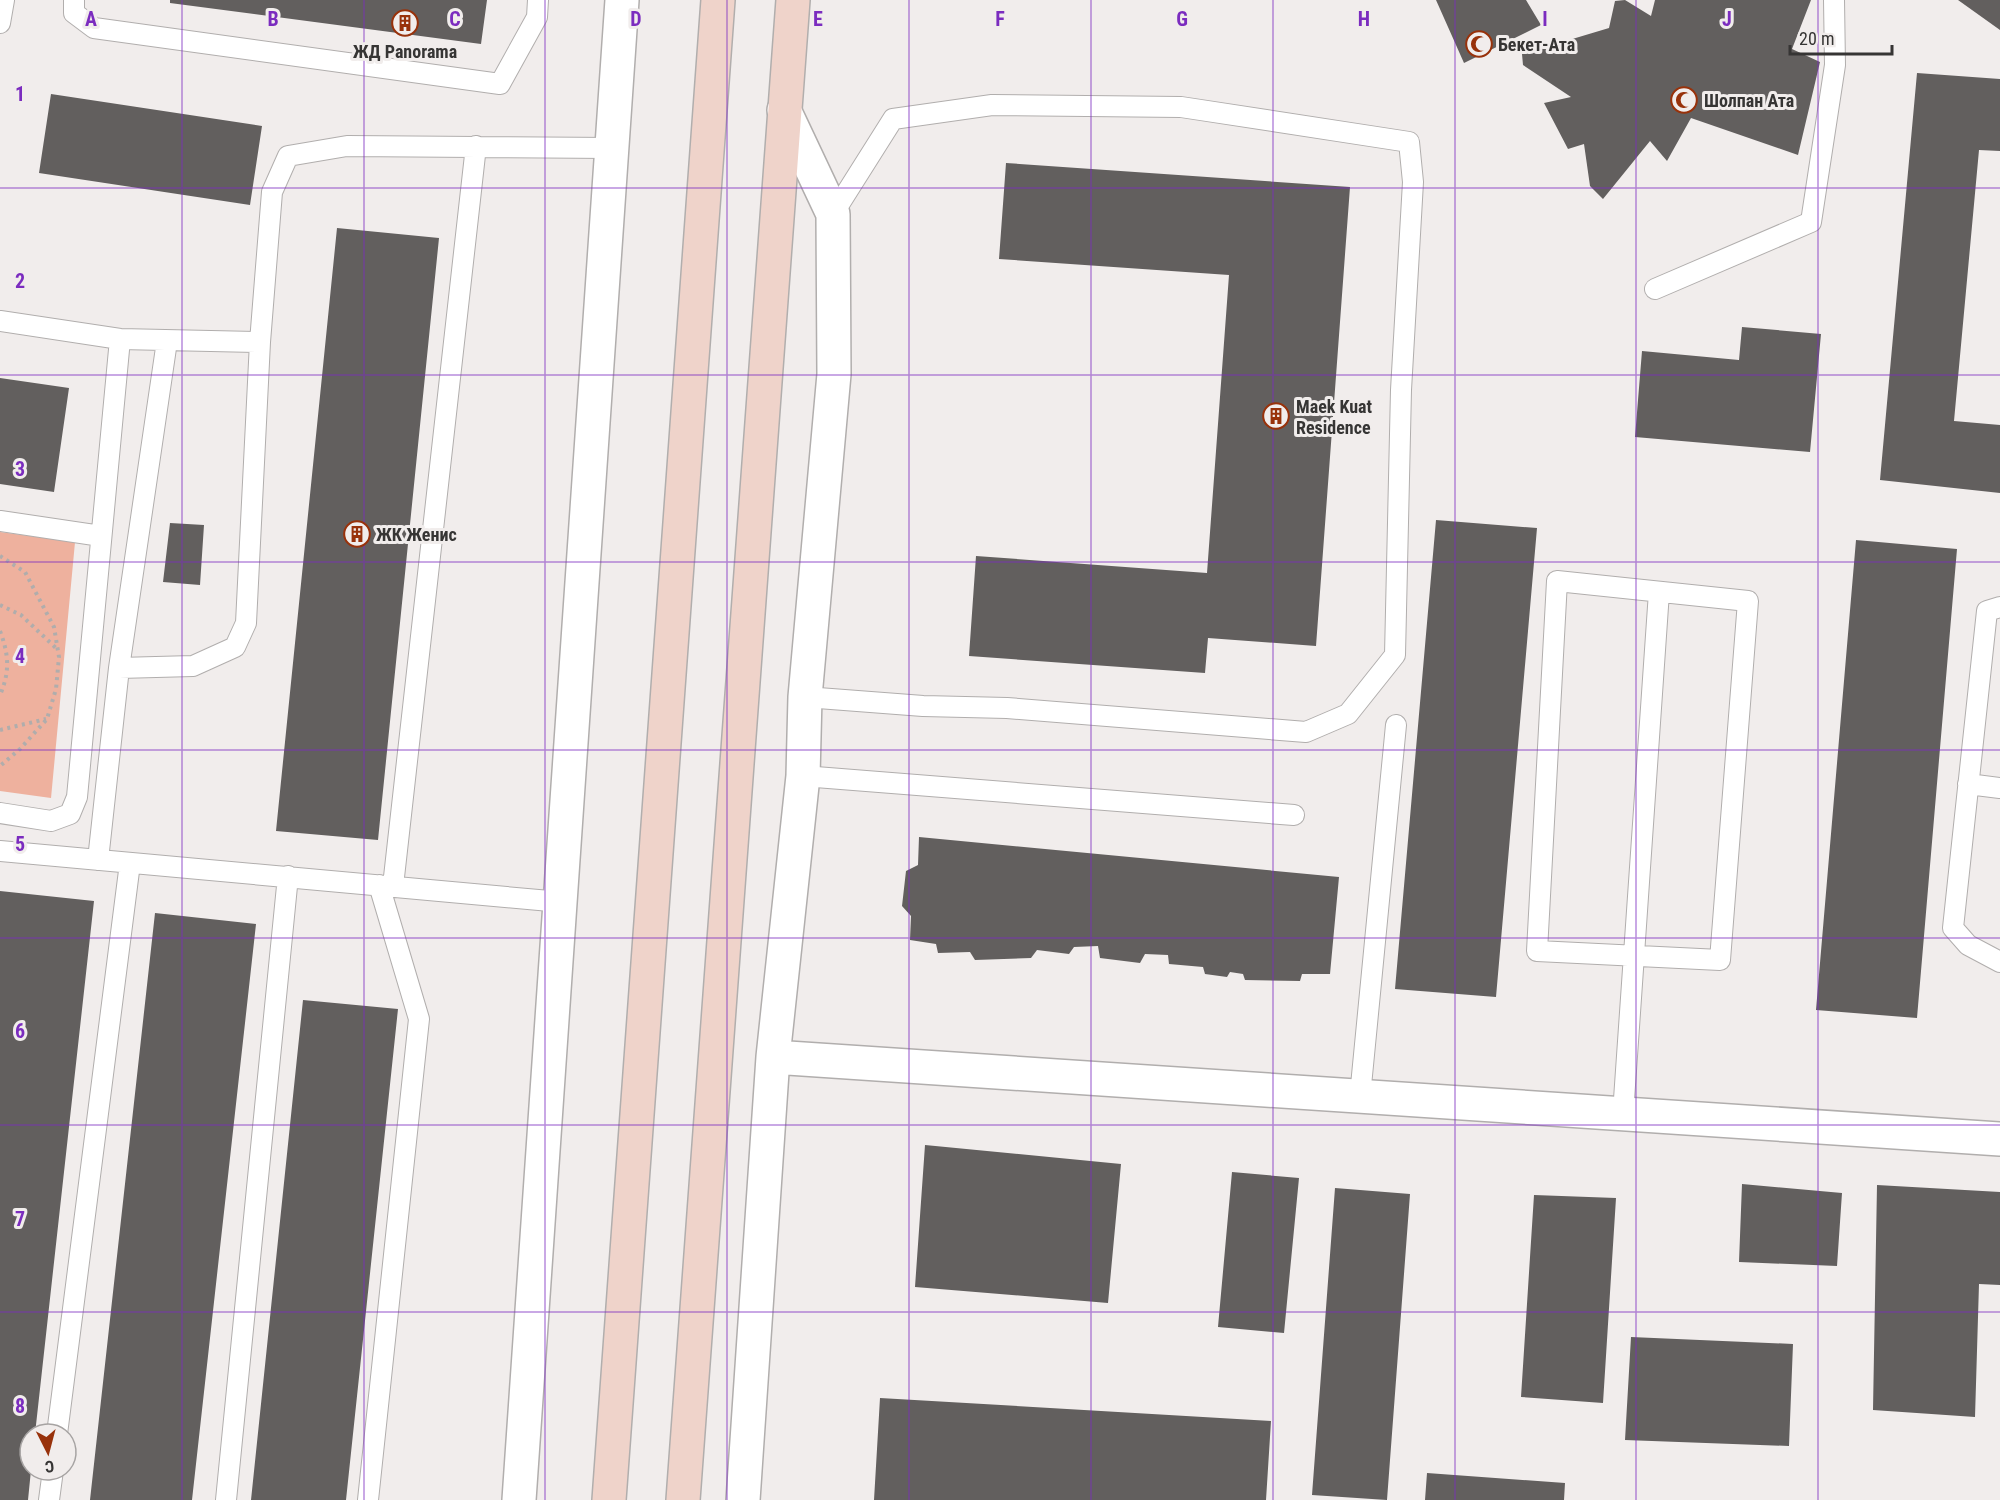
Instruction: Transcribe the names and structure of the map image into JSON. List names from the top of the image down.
{
  "places": {
    "building": ["ЖД Panorama", "Maek Kuat Residence", "ЖК Женис"],
    "mosque": ["Бекет-Ата", "Шолпан Ата"]
  },
  "scale_bar": "20 m",
  "north": "bottom",
  "grid": {
    "columns": [
      "A",
      "B",
      "C",
      "D",
      "E",
      "F",
      "G",
      "H",
      "I",
      "J"
    ],
    "rows": [
      "1",
      "2",
      "3",
      "4",
      "5",
      "6",
      "7",
      "8"
    ]
  }
}
